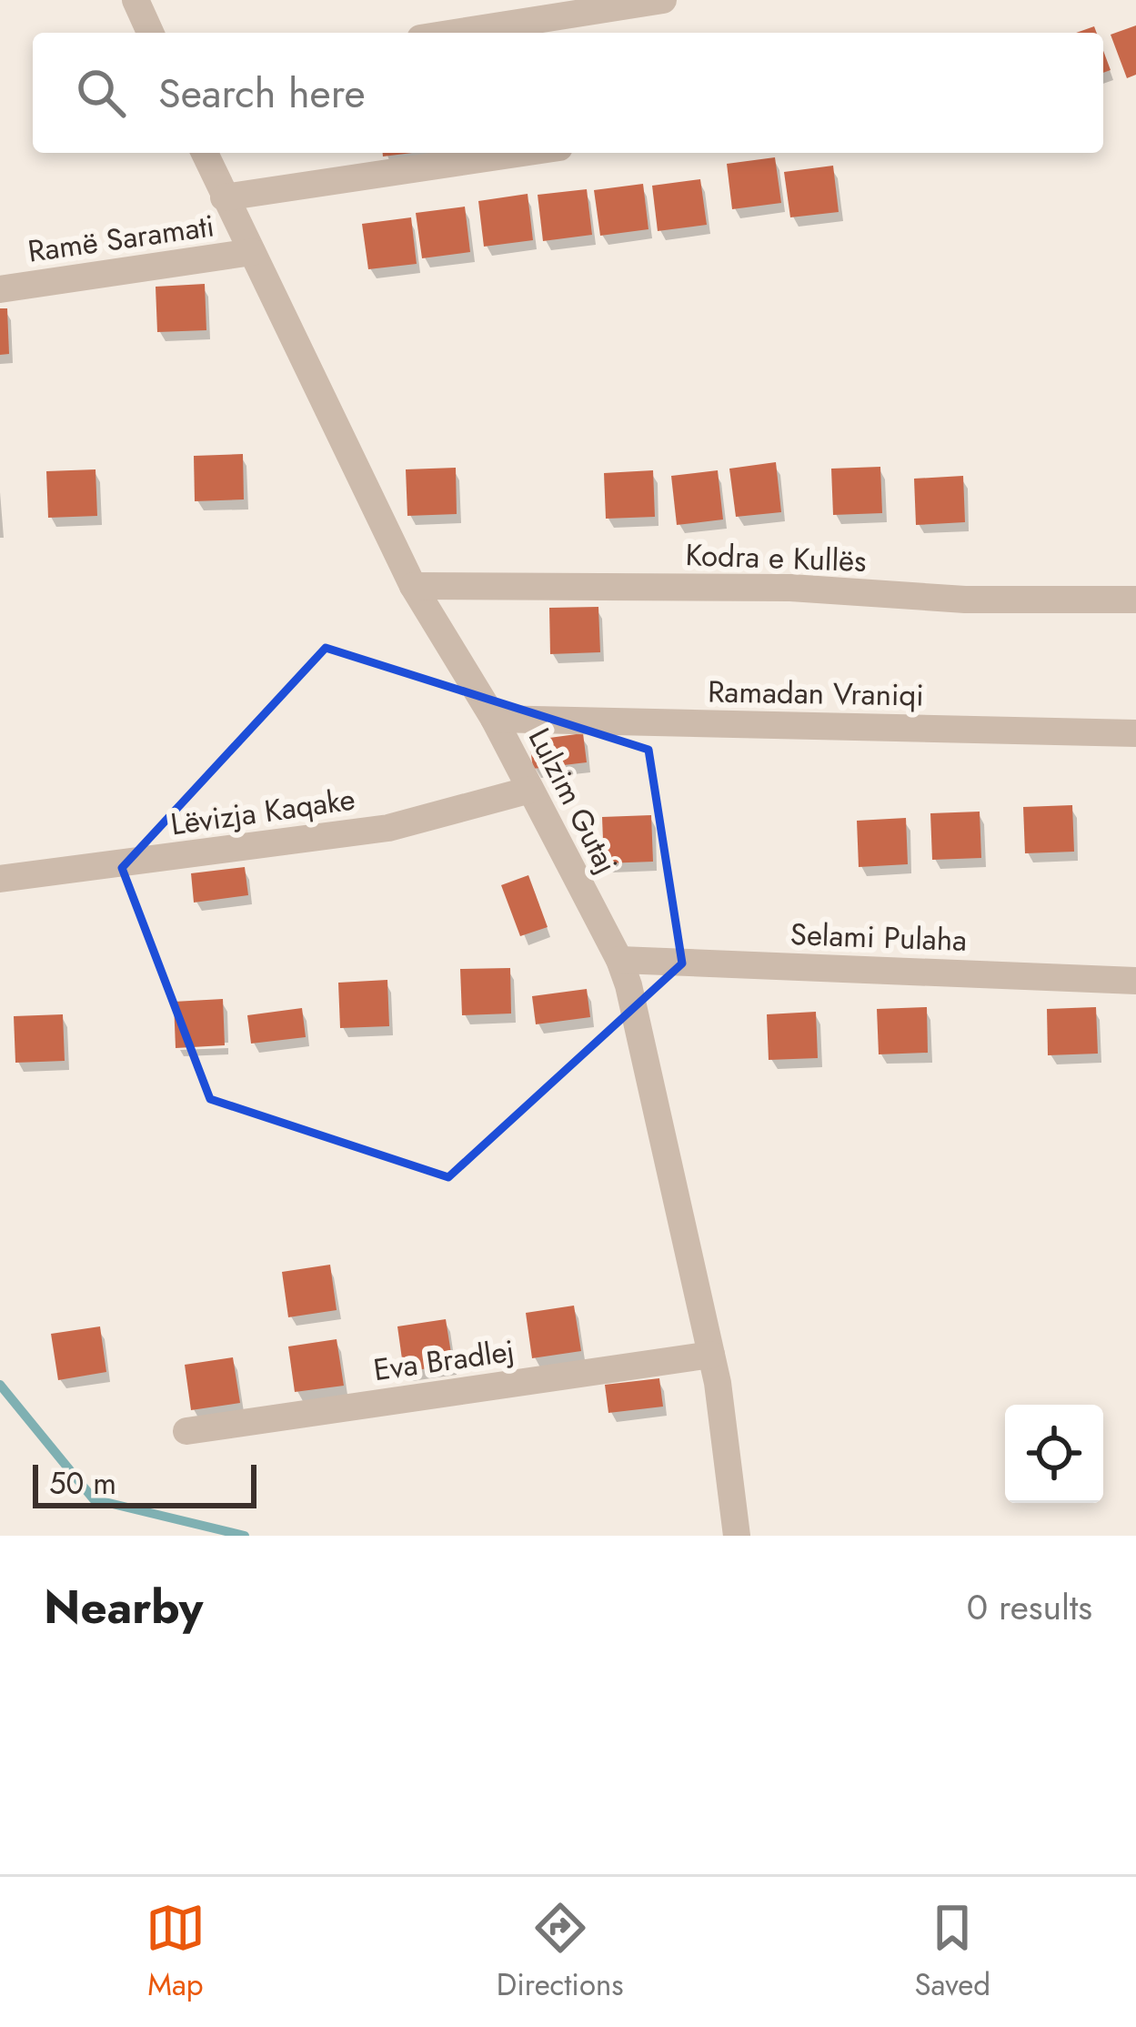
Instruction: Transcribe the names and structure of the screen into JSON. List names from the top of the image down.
{
  "streets": {
    "street": [
      "Ramë Saramati",
      "Kodra e Kullës",
      "Ramadan Vraniqi",
      "Lulzim Gutaj",
      "Lëvizja Kaqake",
      "Selami Pulaha",
      "Eva Bradlej"
    ]
  },
  "crossings": [
    ["Ramë Saramati", "Lulzim Gutaj"],
    ["Kodra e Kullës", "Lulzim Gutaj"],
    ["Ramadan Vraniqi", "Lulzim Gutaj"],
    ["Lulzim Gutaj", "Lëvizja Kaqake"],
    ["Lulzim Gutaj", "Selami Pulaha"],
    ["Lulzim Gutaj", "Eva Bradlej"]
  ],
  "scale_bar": "50 m",
  "page": {
    "search": "Search here",
    "scale": "50 m",
    "heading": ["Nearby", "0 results"],
    "nav": ["Map", "Directions", "Saved"]
  }
}
